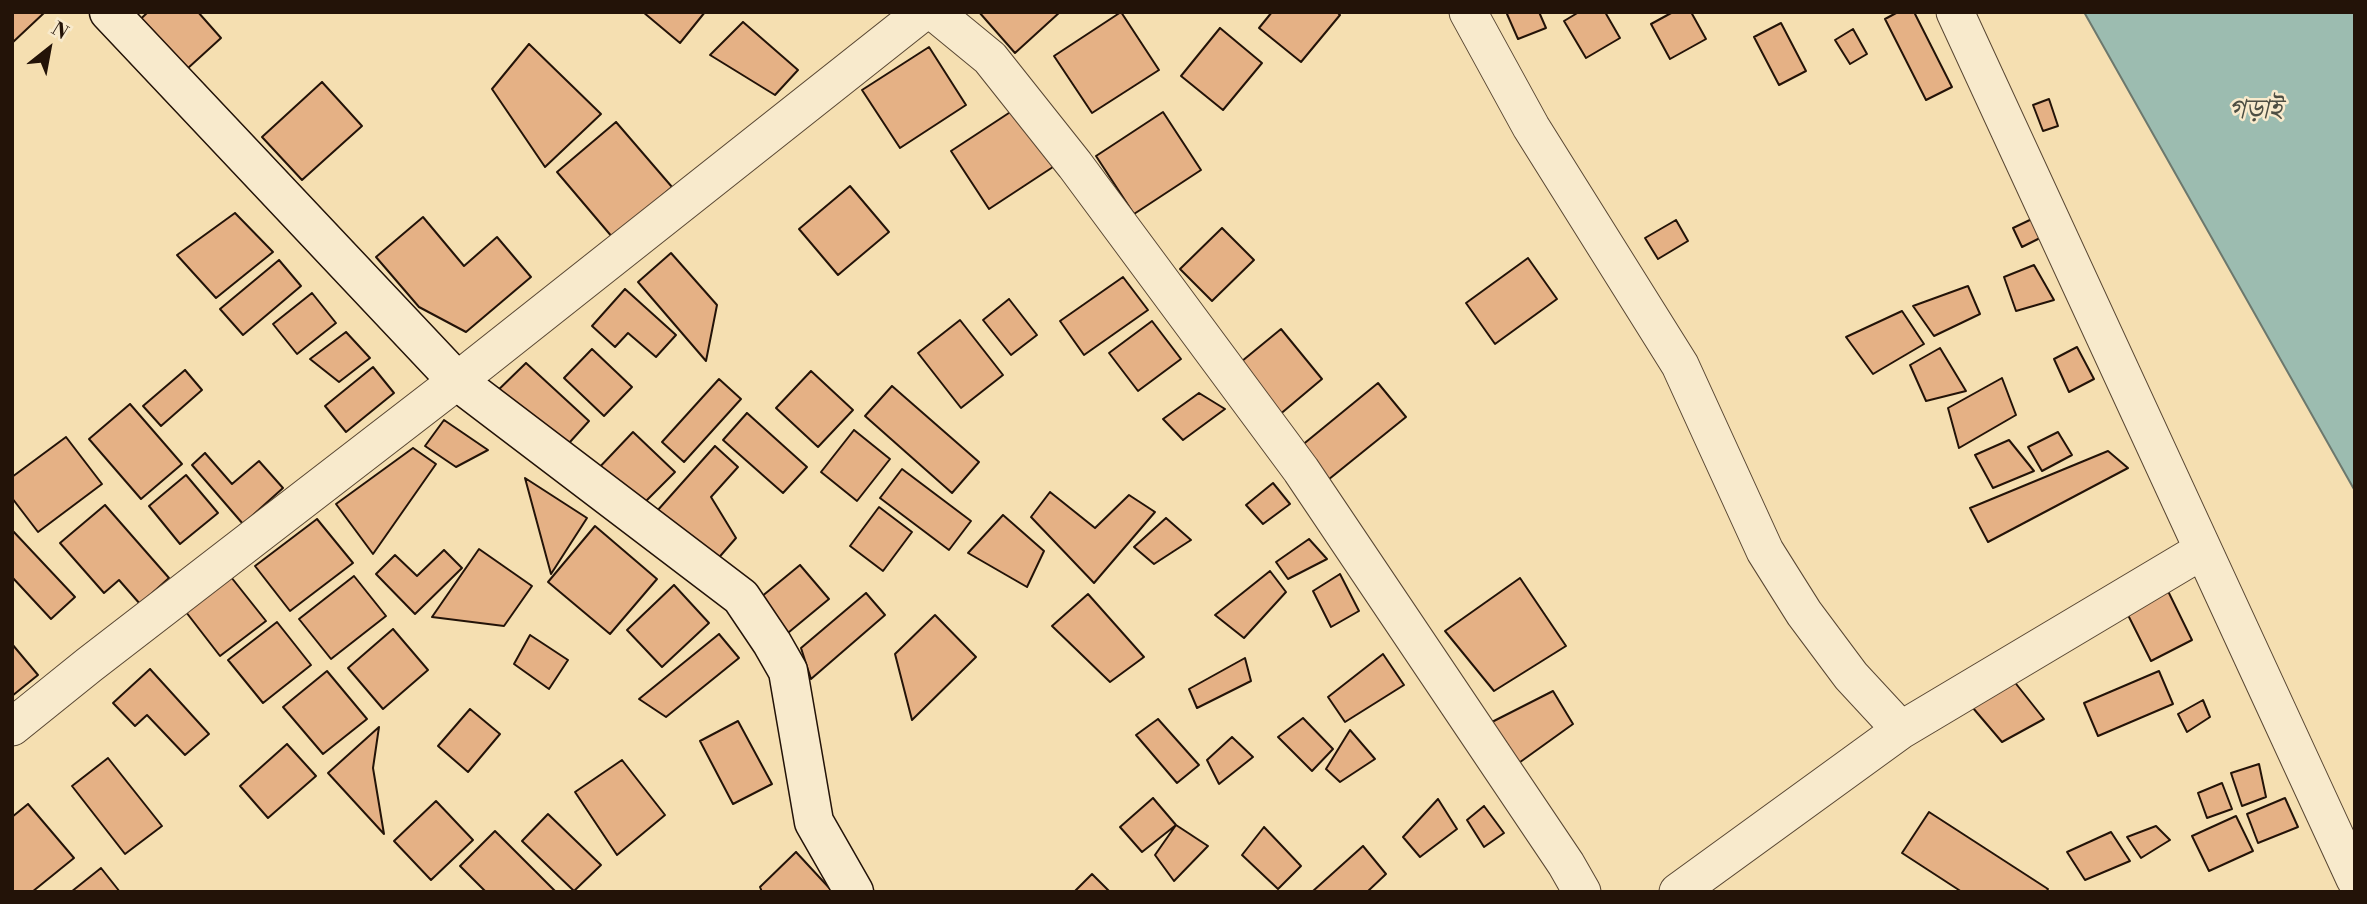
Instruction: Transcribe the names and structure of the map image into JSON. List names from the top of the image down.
{
  "water": ["গড়াই"],
  "north": "top right"
}
